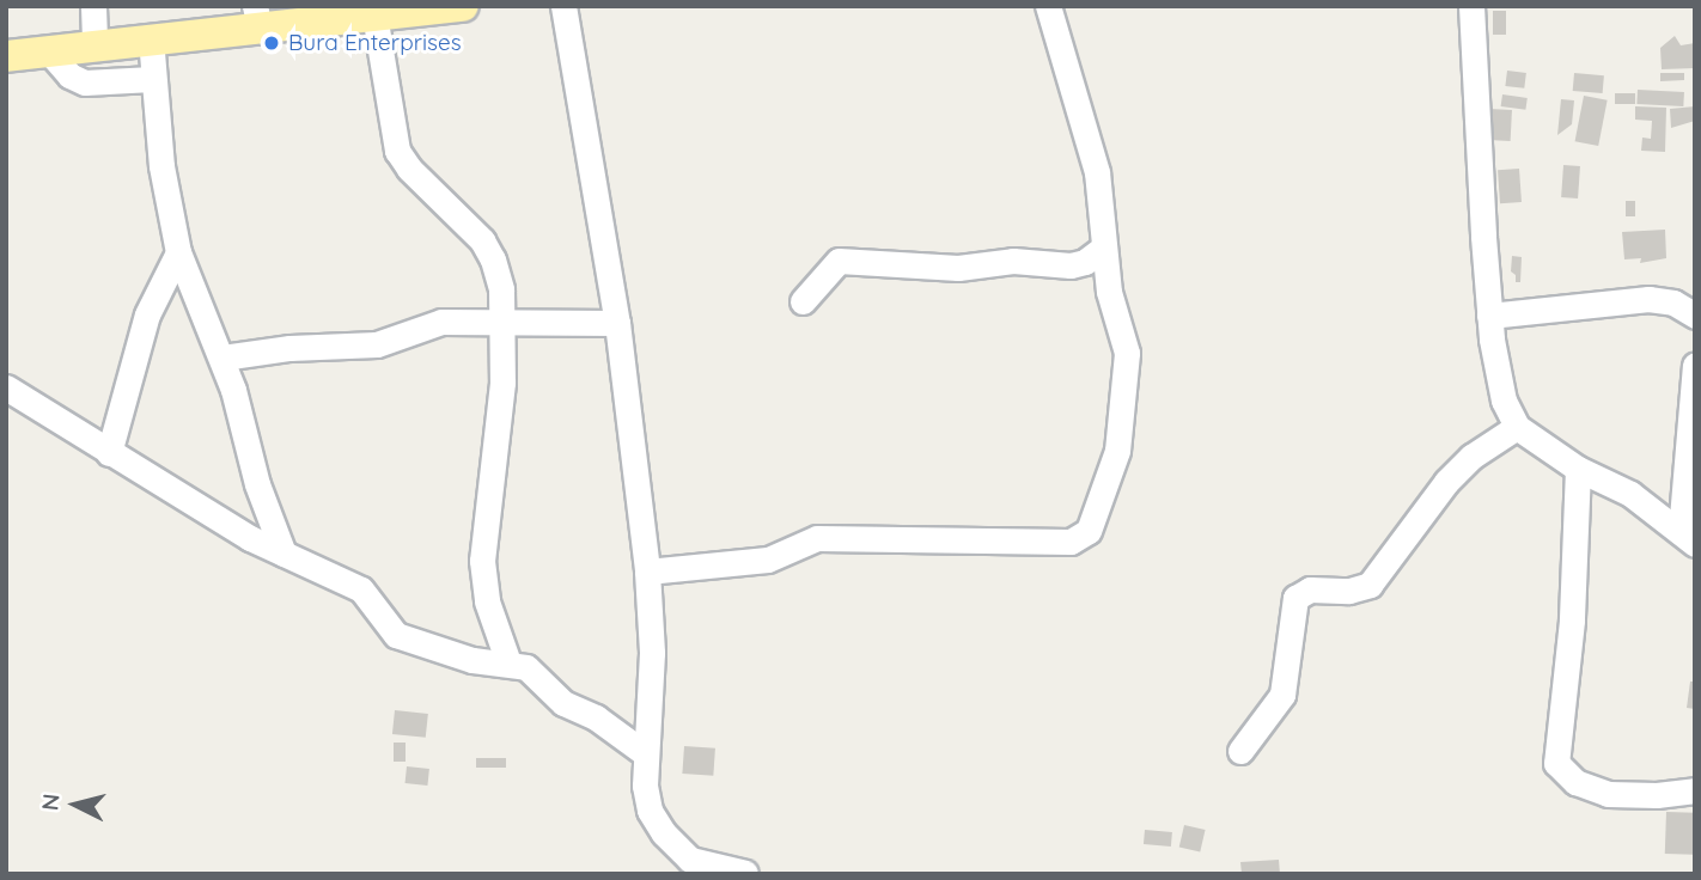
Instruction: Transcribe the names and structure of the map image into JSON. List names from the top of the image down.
{
  "places": ["Bura Enterprises"],
  "north": "left"
}
